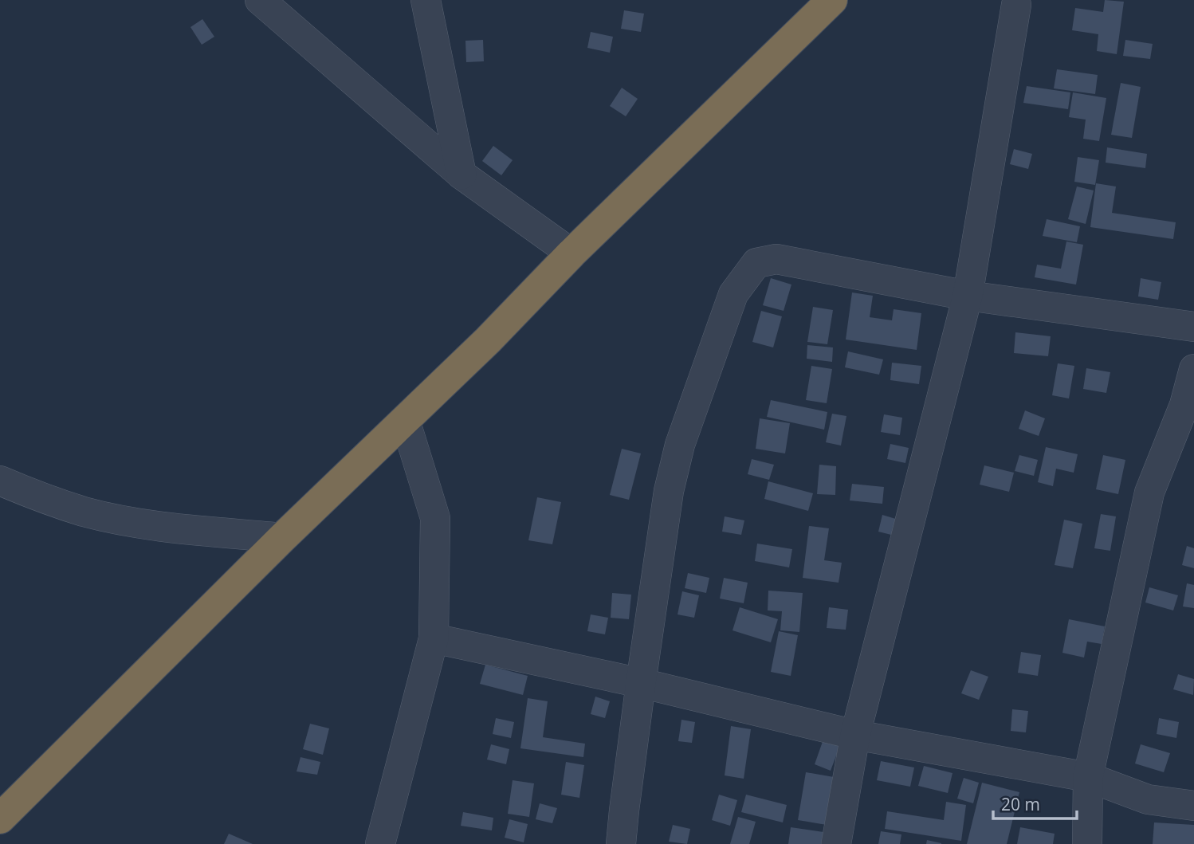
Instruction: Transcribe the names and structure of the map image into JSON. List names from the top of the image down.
{
  "scale_bar": "20 m"
}
